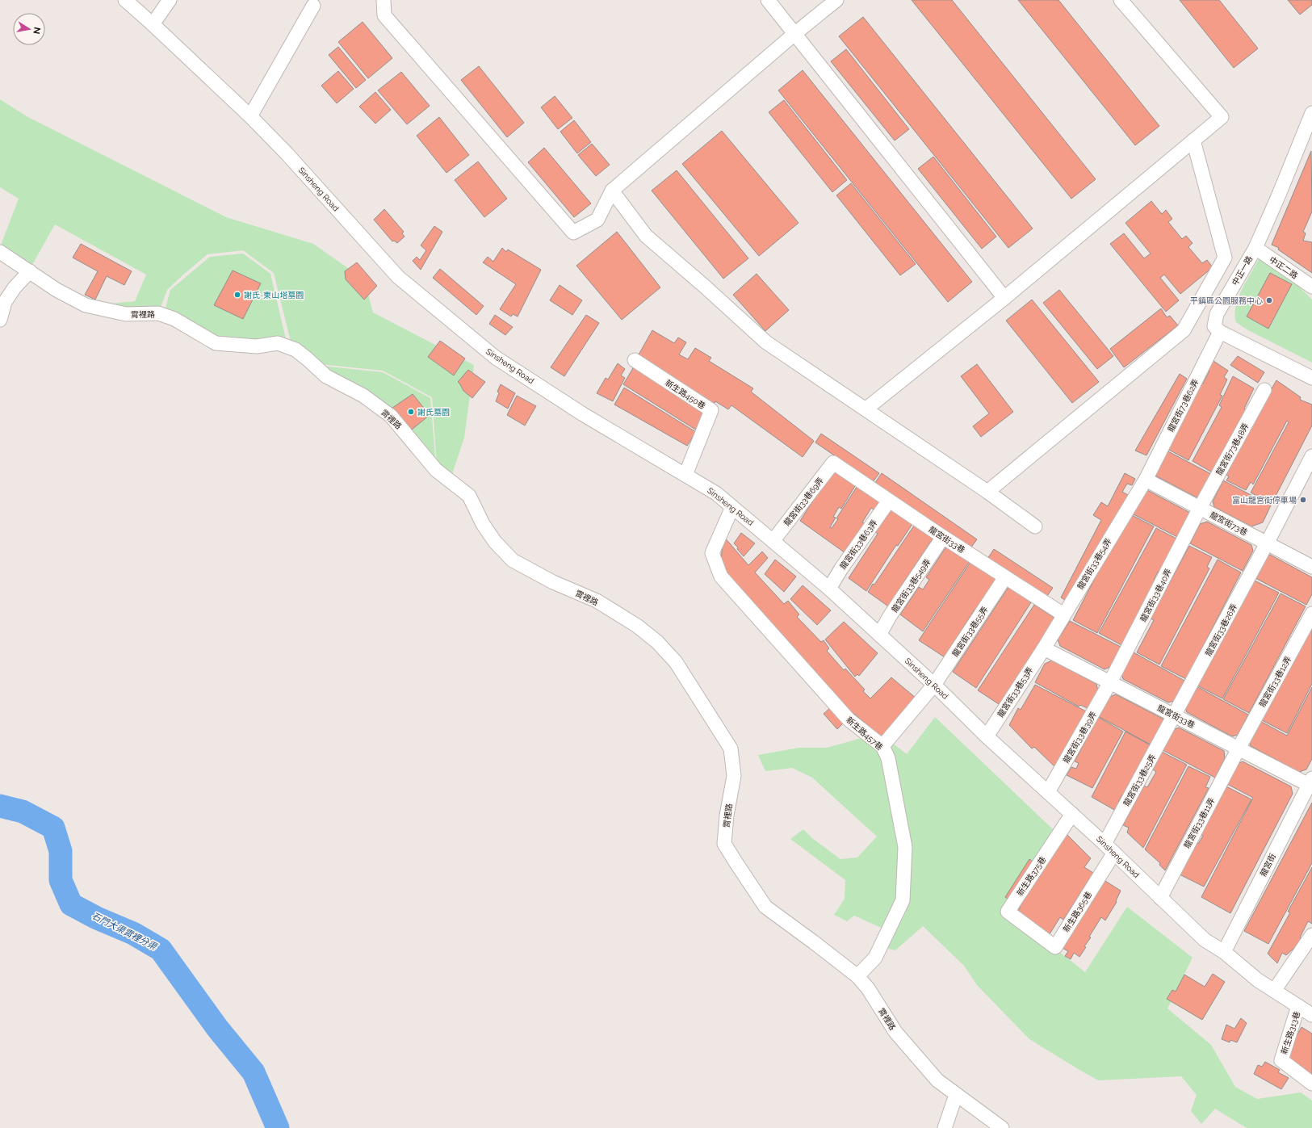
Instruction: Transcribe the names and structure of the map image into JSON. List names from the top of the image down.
{
  "streets": {
    "street": [
      "Sinsheng Road",
      "中正二路",
      "中正一路",
      "霄裡路",
      "新生路450巷",
      "龍宮街73巷62弄",
      "龍宮街73巷48弄",
      "龍宮街33巷69弄",
      "龍宮街73巷",
      "龍宮街33巷",
      "龍宮街33巷63弄",
      "龍宮街33巷54弄",
      "龍宮街33巷549弄",
      "龍宮街33巷40弄",
      "龍宮街33巷26弄",
      "龍宮街33巷55弄",
      "龍宮街33巷12弄",
      "龍宮街33巷53弄",
      "新生路457巷",
      "龍宮街33巷39弄",
      "龍宮街33巷25弄",
      "龍宮街33巷11弄",
      "龍宮街",
      "新生路375巷",
      "新生路365巷",
      "新生路313巷"
    ]
  },
  "crossings": [
    ["Sinsheng Road", "新生路450巷"],
    ["Sinsheng Road", "龍宮街33巷69弄"],
    ["Sinsheng Road", "龍宮街33巷63弄"],
    ["Sinsheng Road", "龍宮街33巷549弄"],
    ["Sinsheng Road", "龍宮街33巷55弄"],
    ["Sinsheng Road", "龍宮街33巷53弄"],
    ["Sinsheng Road", "新生路457巷"],
    ["Sinsheng Road", "龍宮街33巷39弄"],
    ["Sinsheng Road", "龍宮街33巷25弄"],
    ["Sinsheng Road", "龍宮街33巷11弄"],
    ["Sinsheng Road", "龍宮街"],
    ["Sinsheng Road", "新生路375巷"],
    ["Sinsheng Road", "新生路365巷"],
    ["Sinsheng Road", "新生路313巷"],
    ["中正二路", "中正一路"],
    ["中正一路", "龍宮街73巷62弄"],
    ["霄裡路", "新生路457巷"],
    ["龍宮街73巷62弄", "龍宮街73巷"],
    ["龍宮街73巷62弄", "龍宮街33巷54弄"],
    ["龍宮街73巷48弄", "龍宮街73巷"],
    ["龍宮街73巷48弄", "龍宮街33巷40弄"],
    ["龍宮街33巷69弄", "龍宮街33巷"],
    ["龍宮街73巷", "龍宮街33巷54弄"],
    ["龍宮街73巷", "龍宮街33巷40弄"],
    ["龍宮街73巷", "龍宮街33巷26弄"],
    ["龍宮街33巷", "龍宮街33巷63弄"],
    ["龍宮街33巷", "龍宮街33巷54弄"],
    ["龍宮街33巷", "龍宮街33巷549弄"],
    ["龍宮街33巷", "龍宮街33巷40弄"],
    ["龍宮街33巷", "龍宮街33巷26弄"],
    ["龍宮街33巷", "龍宮街33巷55弄"],
    ["龍宮街33巷", "龍宮街33巷12弄"],
    ["龍宮街33巷", "龍宮街33巷53弄"],
    ["龍宮街33巷", "龍宮街33巷39弄"],
    ["龍宮街33巷", "龍宮街33巷25弄"],
    ["龍宮街33巷", "龍宮街33巷11弄"],
    ["龍宮街33巷", "龍宮街"],
    ["龍宮街33巷54弄", "龍宮街33巷53弄"],
    ["龍宮街33巷40弄", "龍宮街33巷39弄"],
    ["龍宮街33巷26弄", "龍宮街33巷25弄"],
    ["龍宮街33巷55弄", "新生路457巷"],
    ["龍宮街33巷12弄", "龍宮街33巷11弄"],
    ["龍宮街33巷25弄", "新生路365巷"],
    ["新生路375巷", "新生路365巷"]
  ],
  "water": ["石門大渠霄裡分渠"],
  "places": [
    "謝氏-東山塔墓園",
    "平鎮區公園服務中心",
    "謝氏墓園",
    "富山龍宮街停車場"
  ],
  "north": "right"
}
